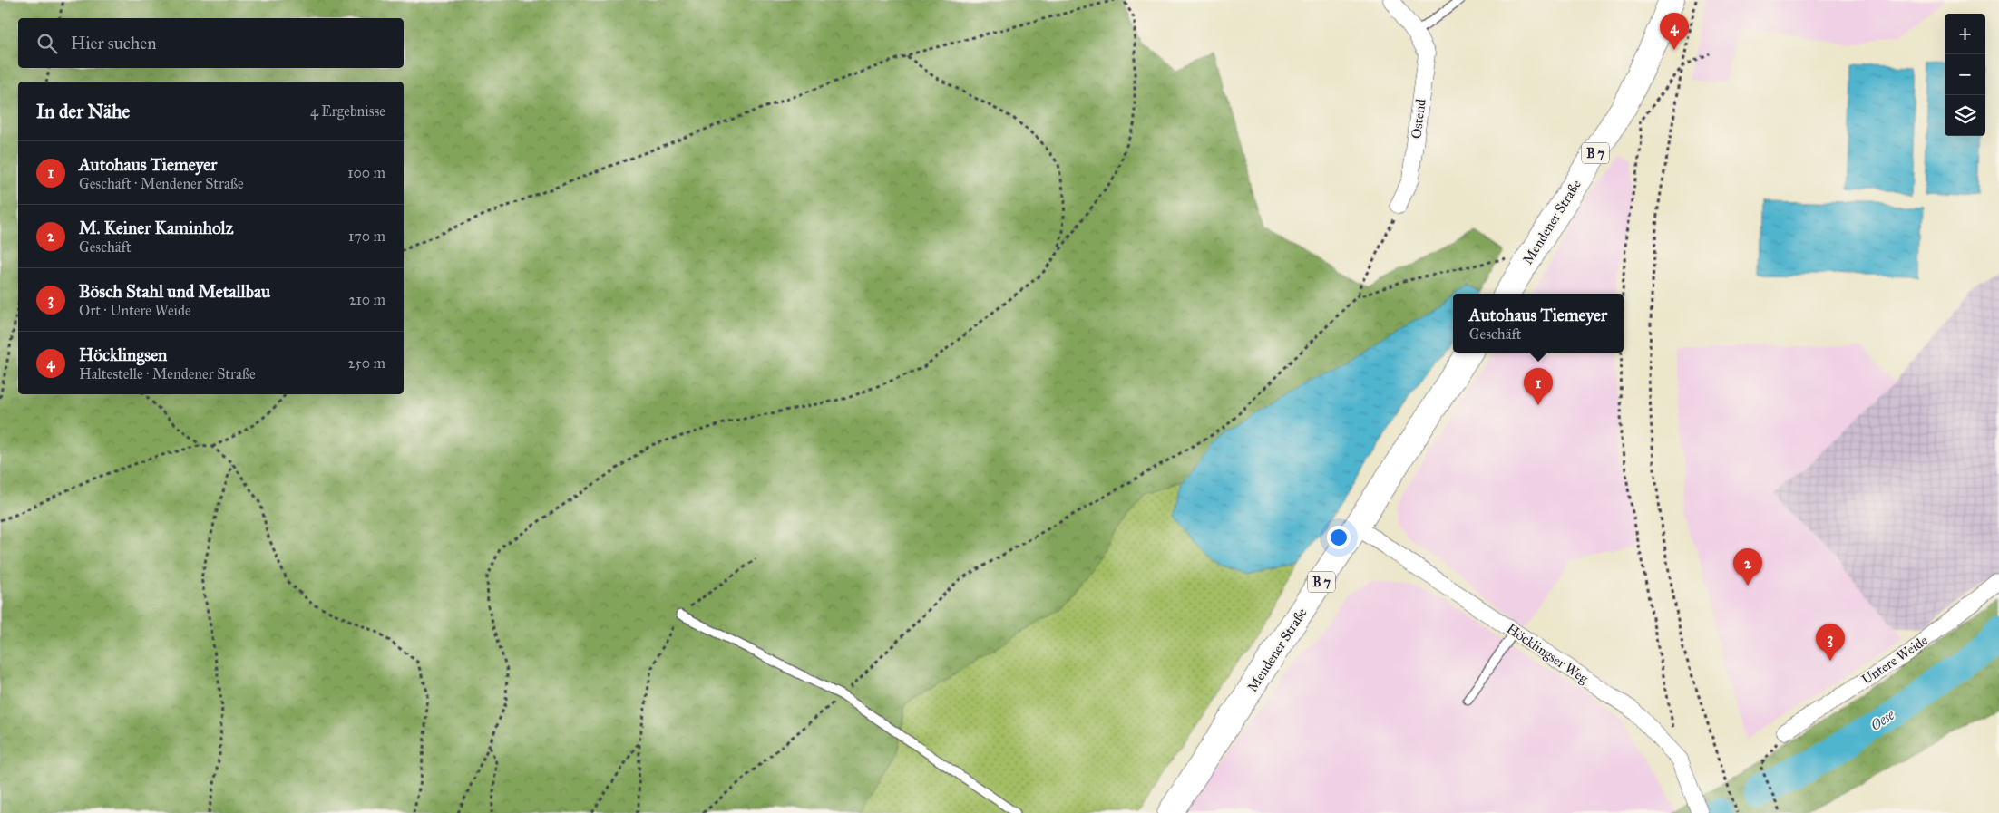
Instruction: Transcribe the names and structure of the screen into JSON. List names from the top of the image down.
{
  "streets": {
    "main road": ["B 7", "Mendener Straße"],
    "street": ["Ostend", "Höcklingser Weg", "Untere Weide"]
  },
  "crossings": [
    ["Mendener Straße", "Höcklingser Weg"]
  ],
  "water": ["Oese"],
  "page": {
    "pins": [
      "4",
      "1",
      "2",
      "3"
    ],
    "map_buttons": ["+", "−"],
    "search": "Hier suchen",
    "heading": ["In der Nähe", "4 Ergebnisse"],
    "list": [
      {
        "mark": "1",
        "name": "Autohaus Tiemeyer",
        "note": "Geschäft · Mendener Straße",
        "value": "100 m"
      },
      {
        "mark": "2",
        "name": "M. Keiner Kaminholz",
        "note": "Geschäft",
        "value": "170 m"
      },
      {
        "mark": "3",
        "name": "Bösch Stahl und Metallbau",
        "note": "Ort · Untere Weide",
        "value": "210 m"
      },
      {
        "mark": "4",
        "name": "Höcklingsen",
        "note": "Haltestelle · Mendener Straße",
        "value": "250 m"
      }
    ],
    "popup": ["Autohaus Tiemeyer", "Geschäft"]
  }
}
